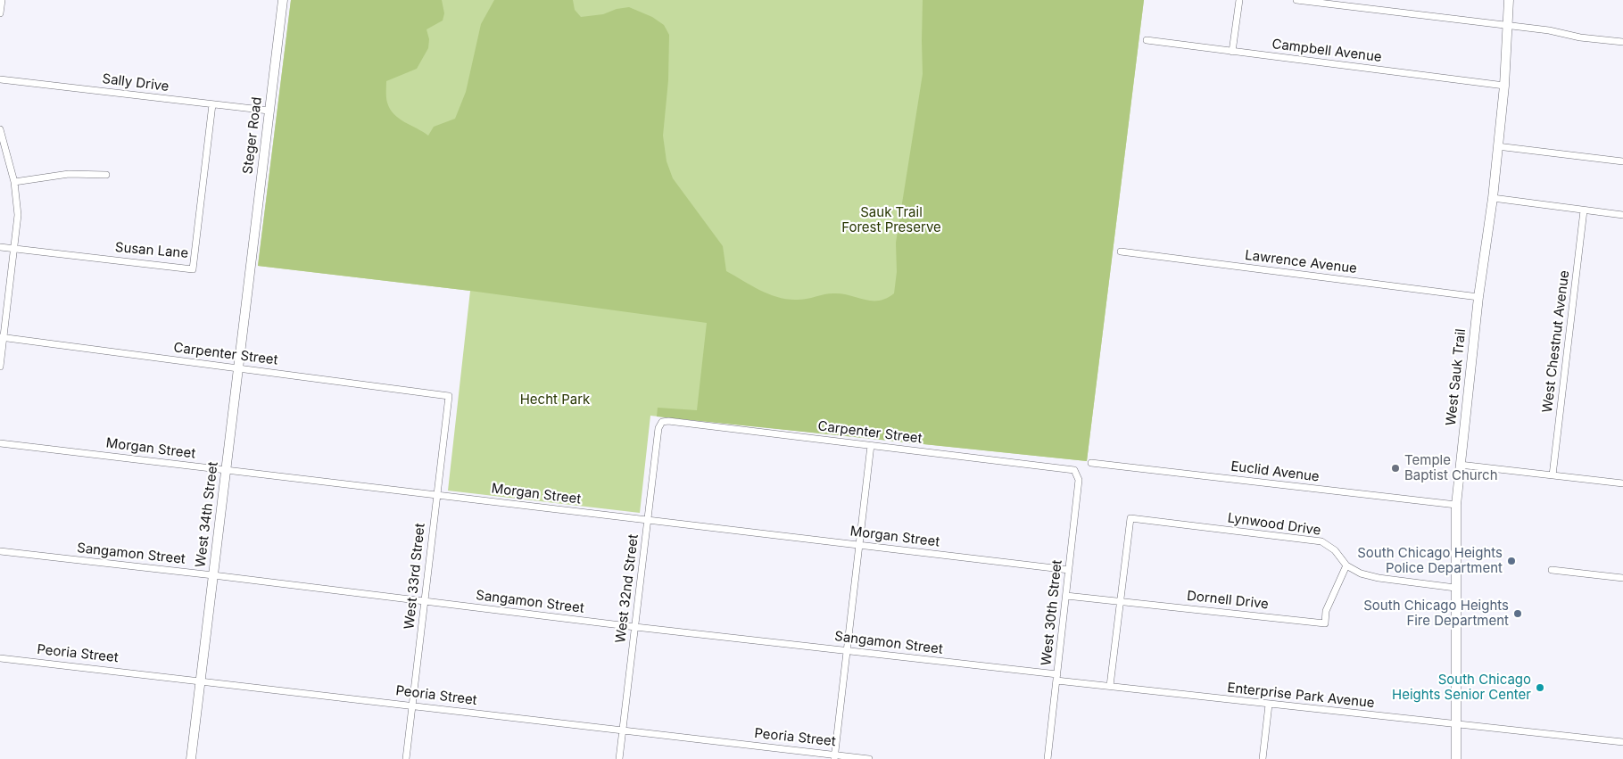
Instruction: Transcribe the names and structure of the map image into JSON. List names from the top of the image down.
{
  "streets": {
    "main road": ["Steger Road", "West Sauk Trail", "West 34th Street"],
    "street": [
      "Campbell Avenue",
      "Sally Drive",
      "Susan Lane",
      "Lawrence Avenue",
      "West Chestnut Avenue",
      "Carpenter Street",
      "Morgan Street",
      "Euclid Avenue",
      "Lynwood Drive",
      "Sangamon Street",
      "West 33rd Street",
      "West 32nd Street",
      "Dornell Drive",
      "West 30th Street",
      "Peoria Street",
      "Enterprise Park Avenue"
    ]
  },
  "crossings": [
    ["Campbell Avenue", "West Sauk Trail"],
    ["Sally Drive", "Steger Road"],
    ["Sally Drive", "Susan Lane"],
    ["Steger Road", "West 34th Street"],
    ["Lawrence Avenue", "West Sauk Trail"],
    ["Carpenter Street", "West 34th Street"],
    ["Carpenter Street", "West 33rd Street"],
    ["Carpenter Street", "West 32nd Street"],
    ["Carpenter Street", "West 30th Street"],
    ["West Sauk Trail", "Euclid Avenue"],
    ["West Sauk Trail", "Lynwood Drive"],
    ["West Sauk Trail", "Enterprise Park Avenue"],
    ["Morgan Street", "West 34th Street"],
    ["Morgan Street", "West 33rd Street"],
    ["Morgan Street", "West 32nd Street"],
    ["Morgan Street", "West 30th Street"],
    ["West 34th Street", "Sangamon Street"],
    ["West 34th Street", "Peoria Street"],
    ["Lynwood Drive", "Dornell Drive"],
    ["Sangamon Street", "West 33rd Street"],
    ["Sangamon Street", "West 32nd Street"],
    ["Sangamon Street", "West 30th Street"],
    ["Sangamon Street", "Enterprise Park Avenue"],
    ["West 33rd Street", "Peoria Street"],
    ["West 32nd Street", "Peoria Street"],
    ["Dornell Drive", "West 30th Street"],
    ["West 30th Street", "Enterprise Park Avenue"]
  ],
  "parks": ["Sauk Trail Forest Preserve", "Hecht Park"],
  "places": [
    "Temple Baptist Church",
    "South Chicago Heights Police Department",
    "South Chicago Heights Fire Department",
    "South Chicago Heights Senior Center"
  ]
}
